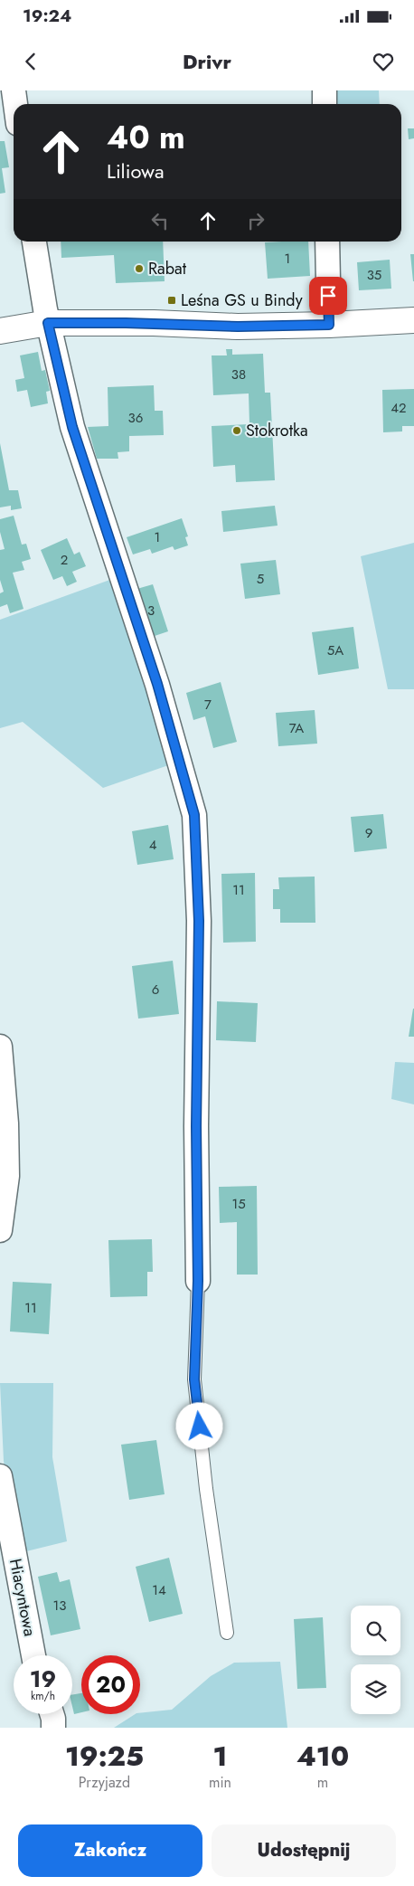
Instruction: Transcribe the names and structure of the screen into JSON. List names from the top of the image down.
{
  "streets": {
    "street": ["Hiacyntowa"]
  },
  "places": {
    "other": ["Rabat", "Stokrotka"],
    "transit": ["Leśna GS u Bindy"]
  },
  "house_numbers": [
    "1",
    "35",
    "38",
    "42",
    "36",
    "1",
    "2",
    "5",
    "3",
    "5A",
    "7",
    "7A",
    "9",
    "4",
    "11",
    "6",
    "15",
    "11",
    "14",
    "13"
  ],
  "page": {
    "status": "19:24",
    "header": "Drivr",
    "turn": ["40 m", "Liliowa"],
    "speed": "19 km/h",
    "limit": "20",
    "eta": [
      "19:25",
      "Przyjazd",
      "1",
      "min",
      "410",
      "m"
    ],
    "buttons": ["Zakończ", "Udostępnij"]
  }
}
